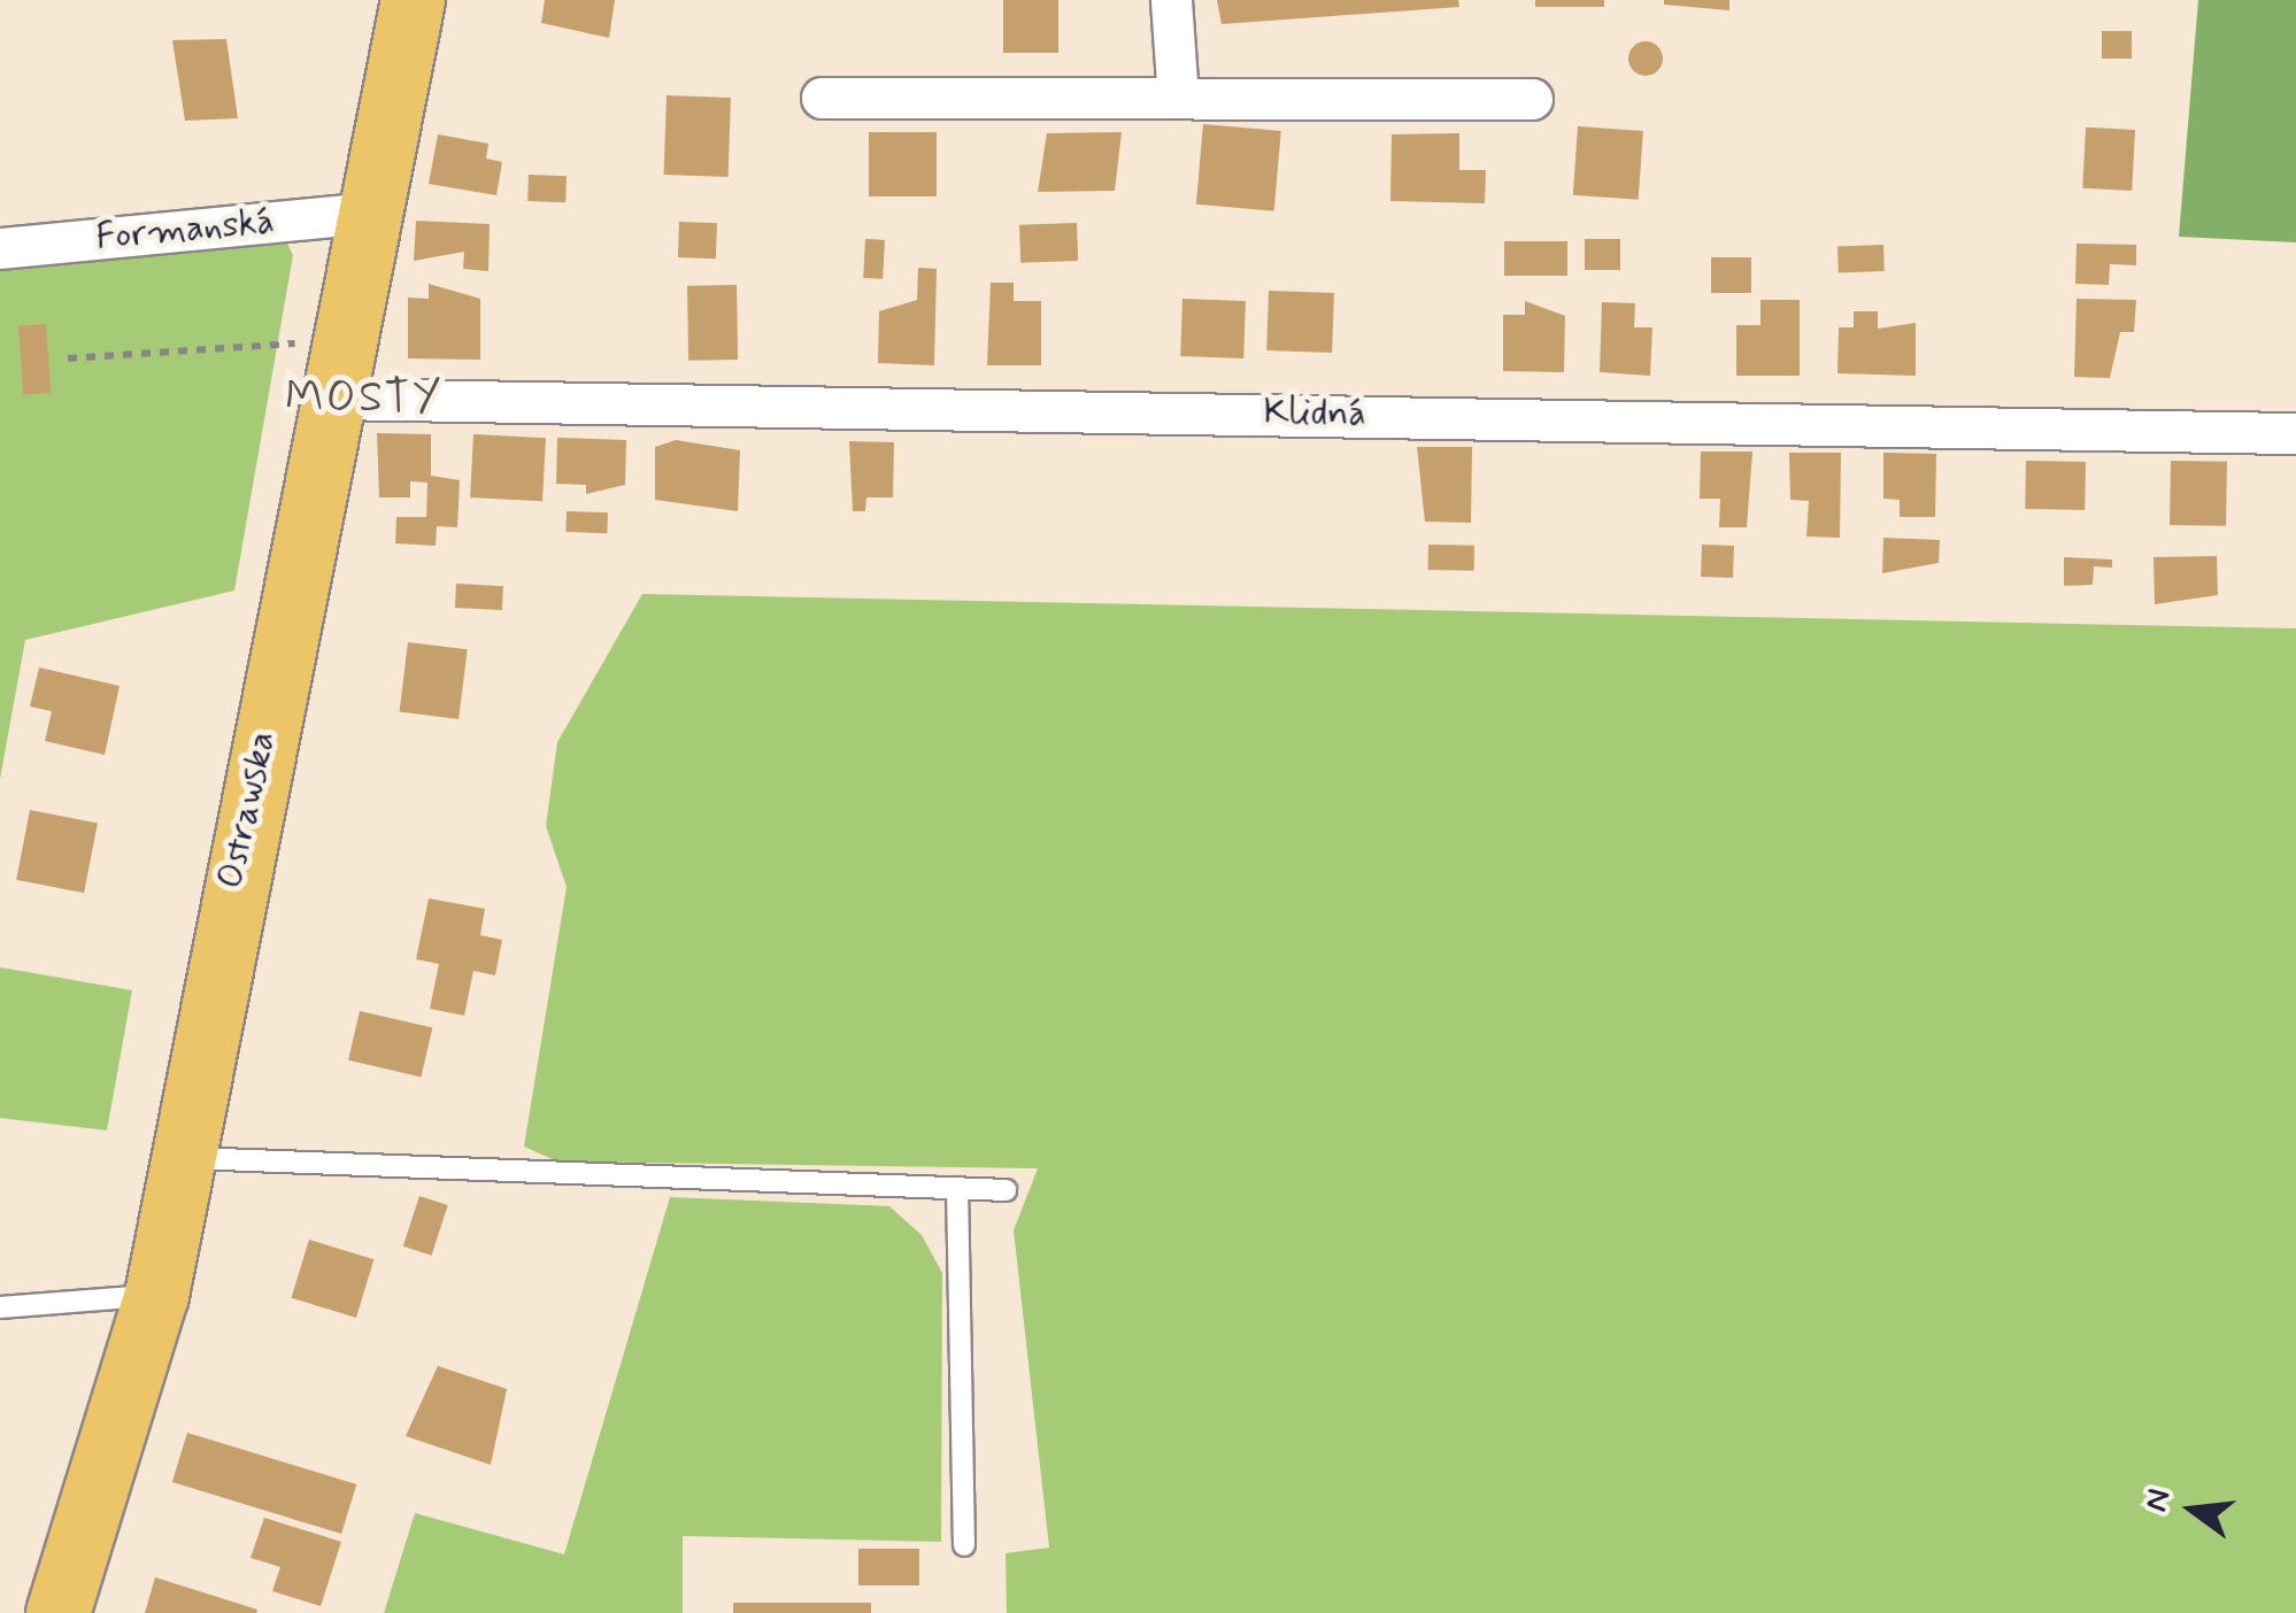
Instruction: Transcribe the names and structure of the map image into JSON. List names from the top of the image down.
{
  "streets": {
    "main road": ["Ostrawska"],
    "street": ["Formanská", "Klidná"]
  },
  "crossings": [
    ["Formanská", "Ostrawska"],
    ["Klidná", "Ostrawska"]
  ],
  "districts": ["MOSTY"],
  "north": "left"
}
